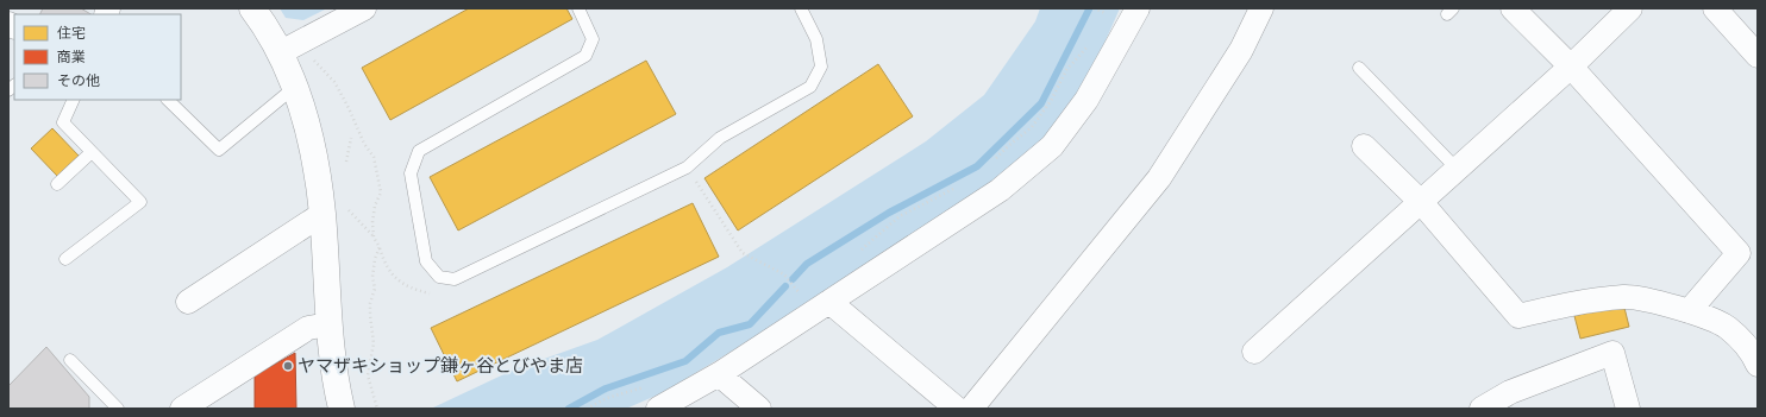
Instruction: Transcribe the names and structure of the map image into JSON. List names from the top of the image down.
{
  "places": ["ヤマザキショップ鎌ヶ谷とびやま店"],
  "legend": ["住宅", "商業", "その他"]
}
